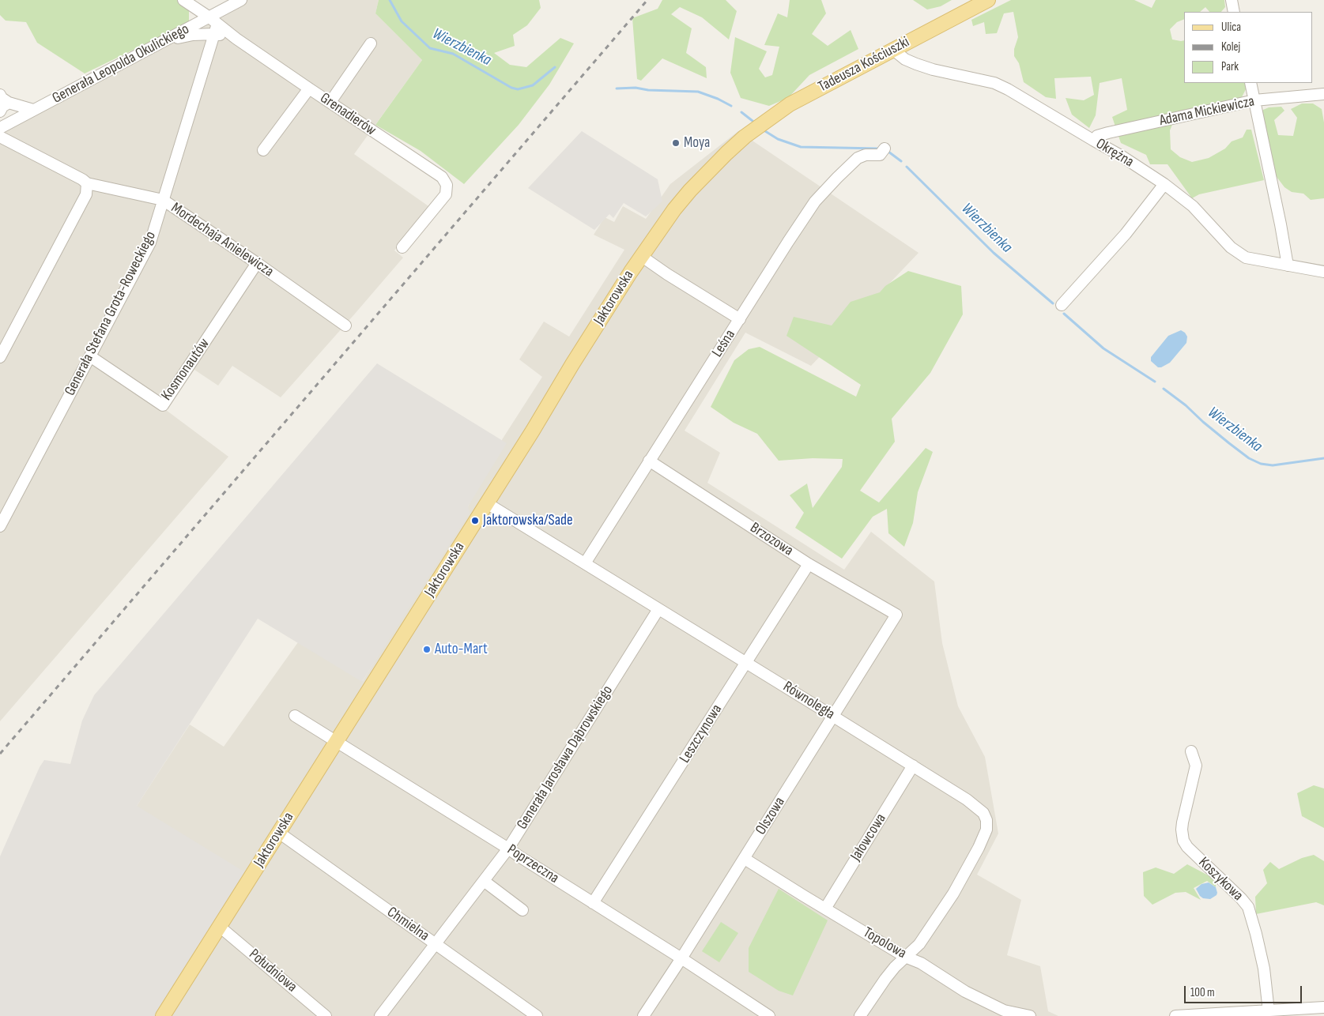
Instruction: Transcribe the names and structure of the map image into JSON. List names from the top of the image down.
{
  "streets": {
    "main road": ["Tadeusza Kościuszki", "Jaktorowska"],
    "street": [
      "Generała Leopolda Okulickiego",
      "Adama Mickiewicza",
      "Grenadierów",
      "Okrężna",
      "Mordechaja Anielewicza",
      "Generała Stefana Grota-Roweckiego",
      "Leśna",
      "Kosmonautów",
      "Brzozowa",
      "Równoległa",
      "Leszczynowa",
      "Generała Jarosława Dąbrowskiego",
      "Olszowa",
      "Jałowcowa",
      "Poprzeczna",
      "Koszykowa",
      "Chmielna",
      "Topolowa",
      "Południowa"
    ]
  },
  "crossings": [
    ["Generała Leopolda Okulickiego", "Grenadierów"],
    ["Generała Leopolda Okulickiego", "Generała Stefana Grota-Roweckiego"],
    ["Tadeusza Kościuszki", "Okrężna"],
    ["Tadeusza Kościuszki", "Jaktorowska"],
    ["Adama Mickiewicza", "Okrężna"],
    ["Grenadierów", "Generała Stefana Grota-Roweckiego"],
    ["Mordechaja Anielewicza", "Generała Stefana Grota-Roweckiego"],
    ["Mordechaja Anielewicza", "Kosmonautów"],
    ["Jaktorowska", "Równoległa"],
    ["Jaktorowska", "Poprzeczna"],
    ["Jaktorowska", "Chmielna"],
    ["Jaktorowska", "Południowa"],
    ["Generała Stefana Grota-Roweckiego", "Kosmonautów"],
    ["Leśna", "Brzozowa"],
    ["Leśna", "Równoległa"],
    ["Brzozowa", "Leszczynowa"],
    ["Brzozowa", "Olszowa"],
    ["Równoległa", "Leszczynowa"],
    ["Równoległa", "Generała Jarosława Dąbrowskiego"],
    ["Równoległa", "Olszowa"],
    ["Równoległa", "Jałowcowa"],
    ["Równoległa", "Topolowa"],
    ["Leszczynowa", "Poprzeczna"],
    ["Generała Jarosława Dąbrowskiego", "Poprzeczna"],
    ["Generała Jarosława Dąbrowskiego", "Chmielna"],
    ["Olszowa", "Poprzeczna"],
    ["Olszowa", "Topolowa"],
    ["Jałowcowa", "Topolowa"]
  ],
  "water": ["Wierzbienka"],
  "places": ["Moya", "Jaktorowska/Sade", "Auto-Mart"],
  "legend": ["Ulica", "Kolej", "Park"],
  "scale_bar": "100 m"
}
